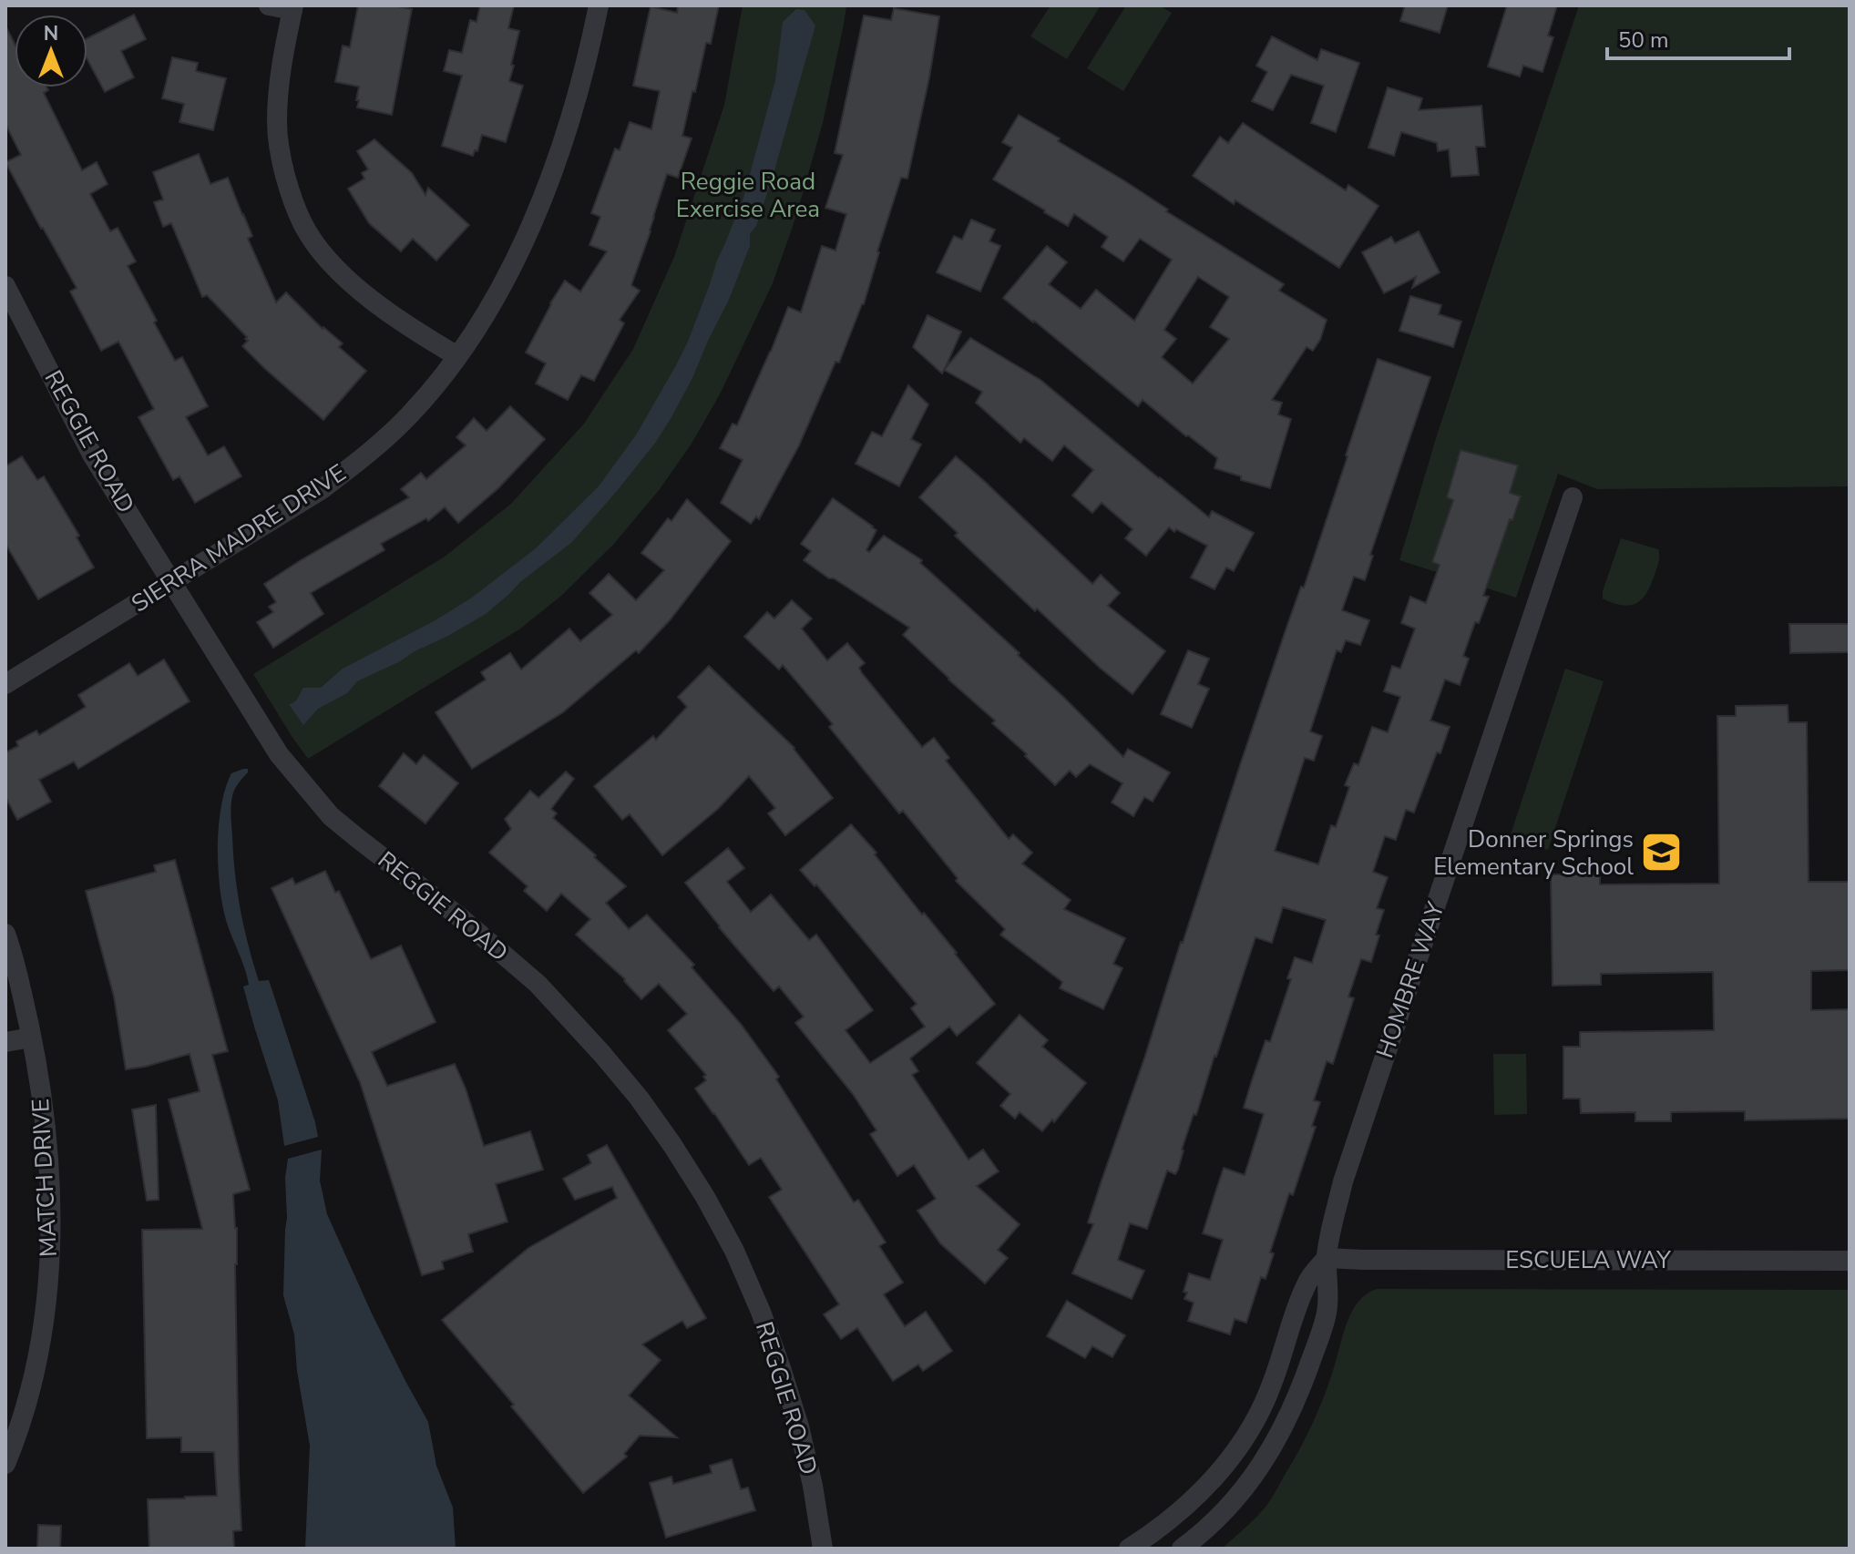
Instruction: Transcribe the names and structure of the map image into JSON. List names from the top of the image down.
{
  "streets": {
    "street": [
      "REGGIE ROAD",
      "SIERRA MADRE DRIVE",
      "HOMBRE WAY",
      "MATCH DRIVE",
      "ESCUELA WAY"
    ]
  },
  "crossings": [
    ["REGGIE ROAD", "SIERRA MADRE DRIVE"],
    ["HOMBRE WAY", "ESCUELA WAY"]
  ],
  "parks": ["Reggie Road Exercise Area"],
  "places": {
    "school or university": ["Donner Springs Elementary School"]
  },
  "scale_bar": "50 m",
  "north": "top"
}
